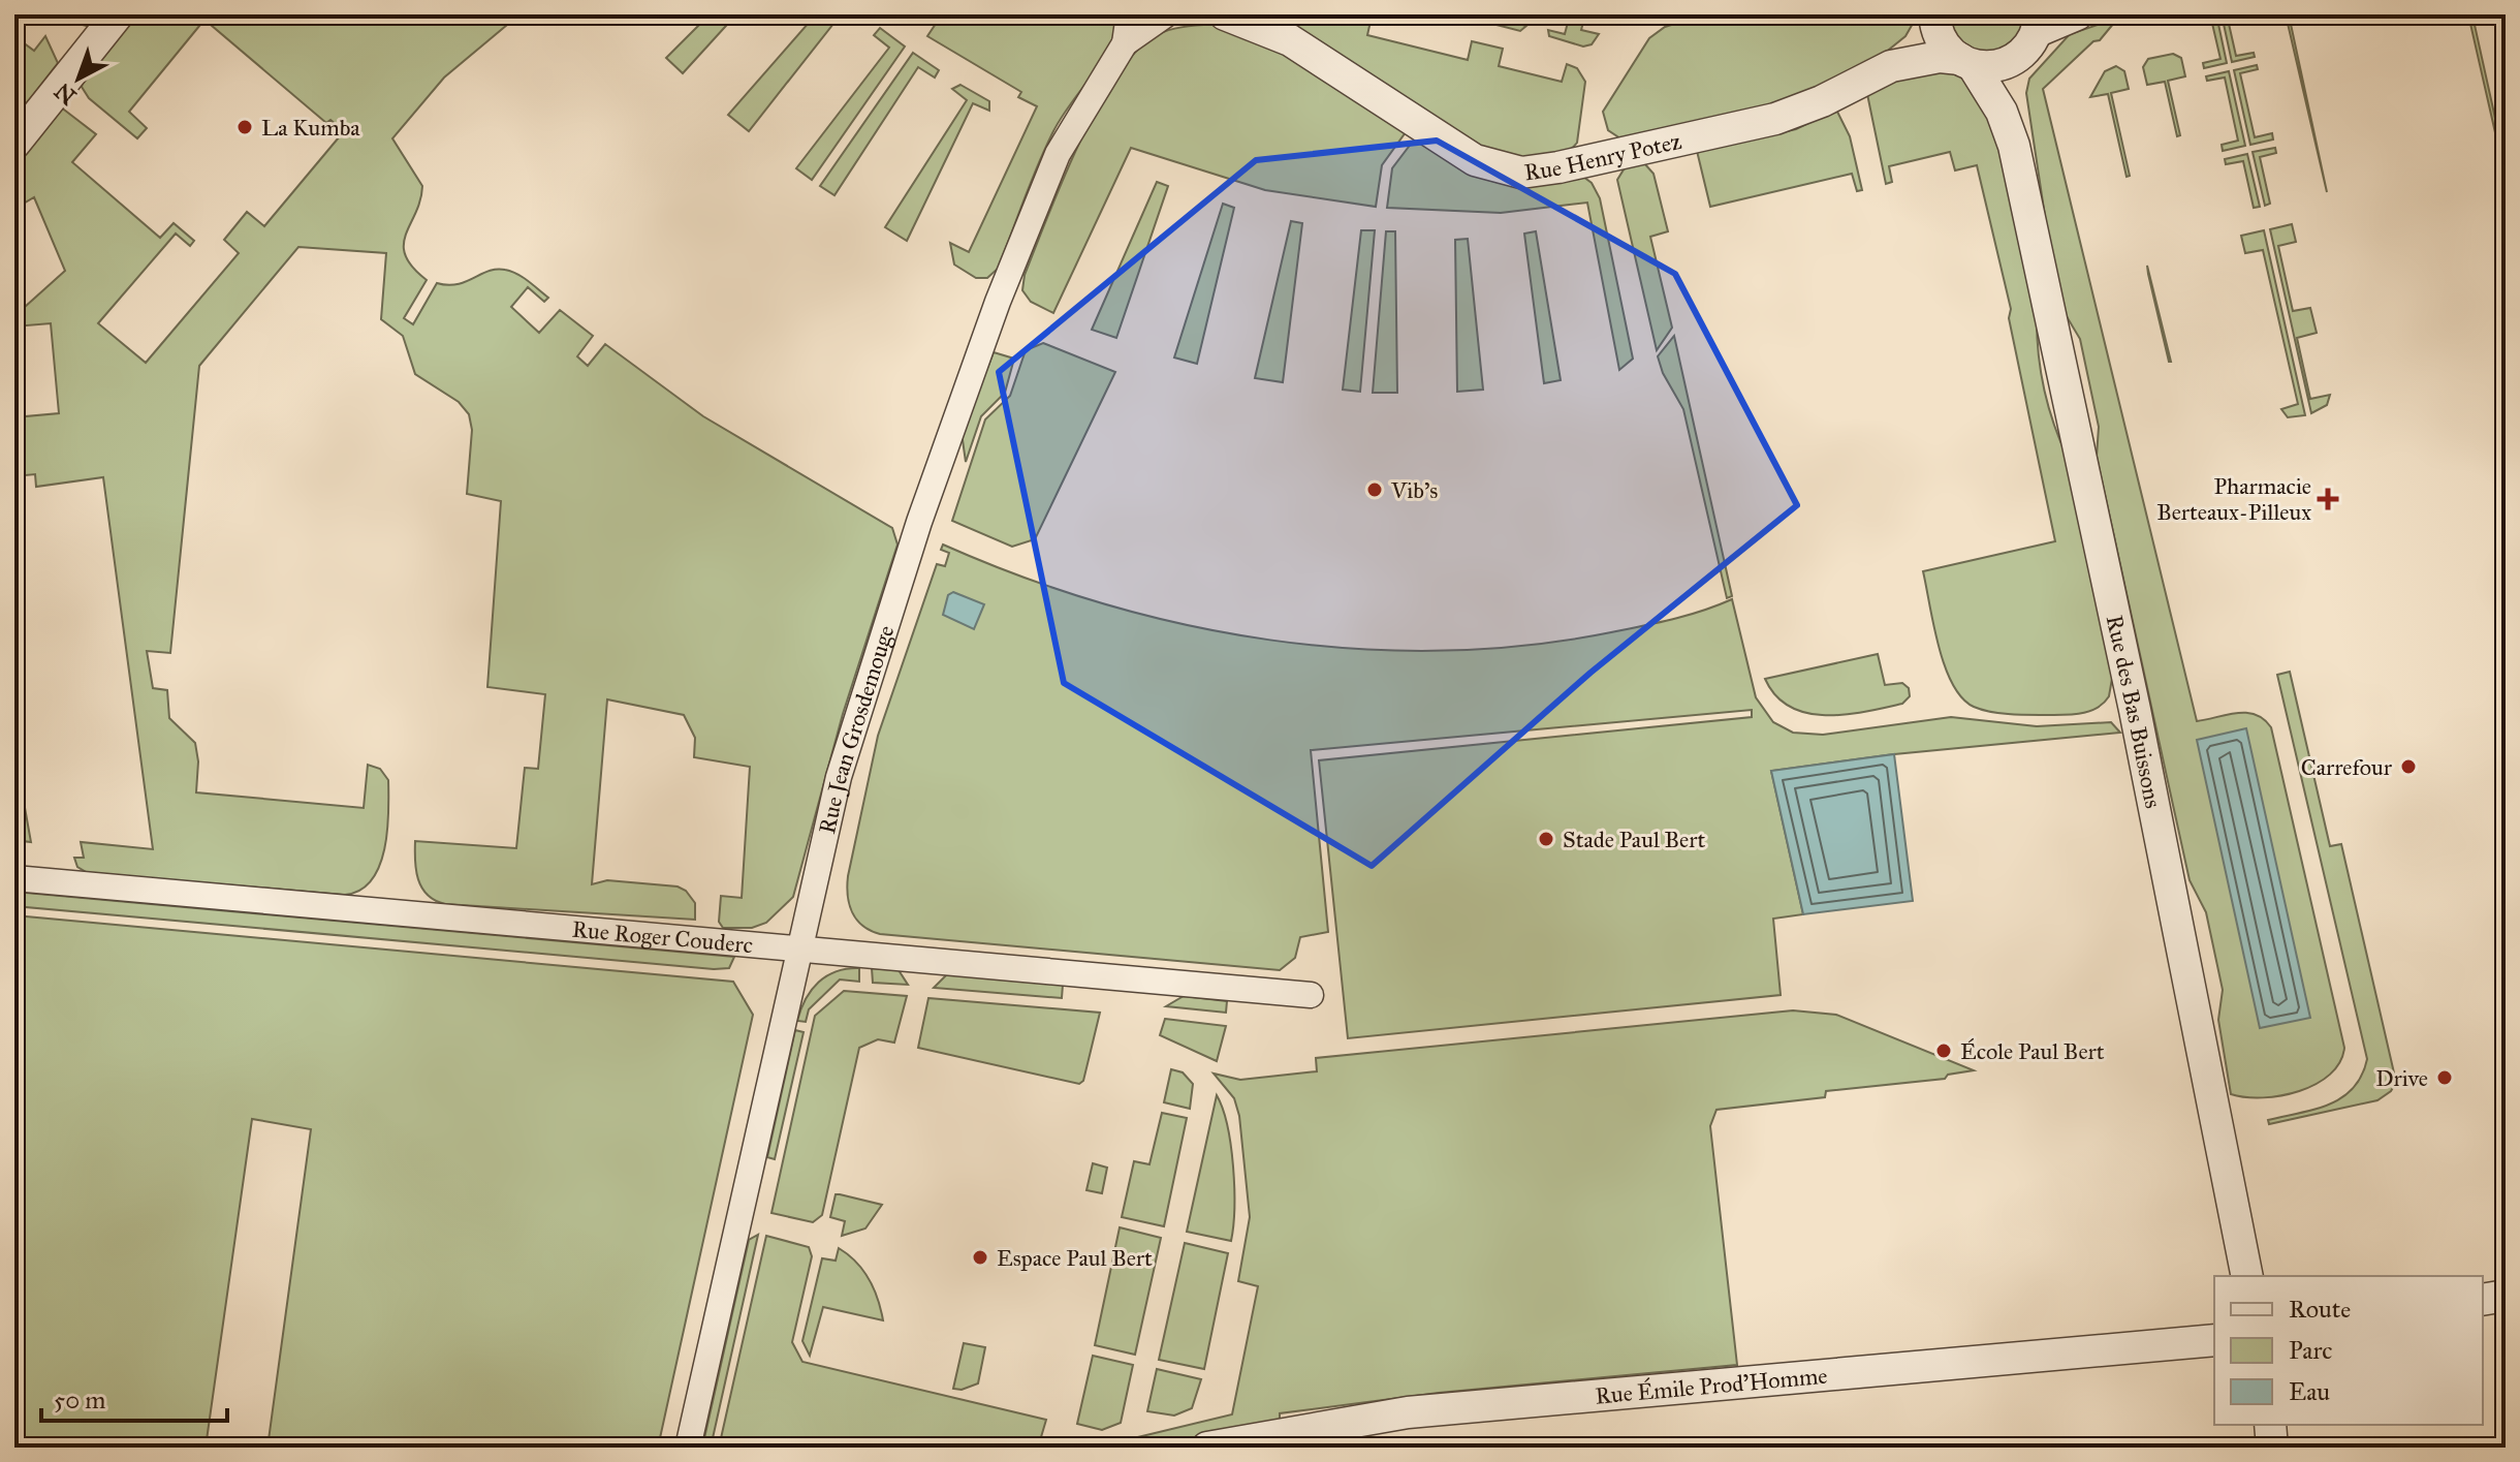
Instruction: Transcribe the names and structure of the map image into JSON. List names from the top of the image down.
{
  "streets": {
    "street": [
      "Rue Henry Potez",
      "Rue des Bas Buissons",
      "Rue Jean Grosdemouge",
      "Rue Roger Couderc",
      "Rue Émile Prod'Homme"
    ]
  },
  "crossings": [
    ["Rue Henry Potez", "Rue des Bas Buissons"],
    ["Rue Jean Grosdemouge", "Rue Roger Couderc"]
  ],
  "places": {
    "other": [
      "La Kumba",
      "Vib's",
      "Carrefour",
      "Stade Paul Bert",
      "École Paul Bert",
      "Drive",
      "Espace Paul Bert"
    ],
    "health": ["Pharmacie Berteaux-Pilleux"]
  },
  "legend": ["Route", "Parc", "Eau"],
  "scale_bar": "50 m",
  "north": "bottom left"
}
